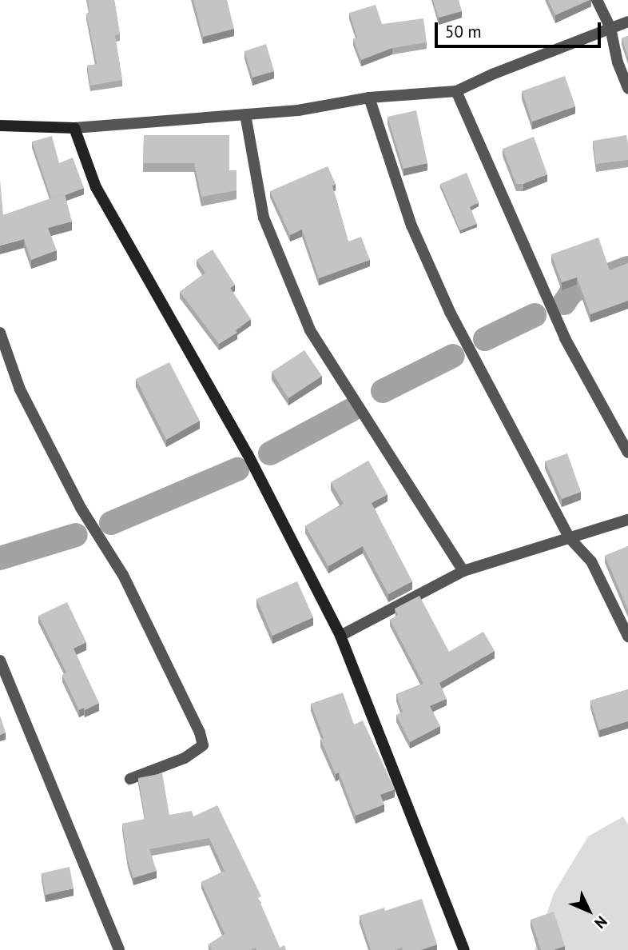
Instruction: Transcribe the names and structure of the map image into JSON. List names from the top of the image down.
{
  "scale_bar": "50 m",
  "north": "bottom right"
}
